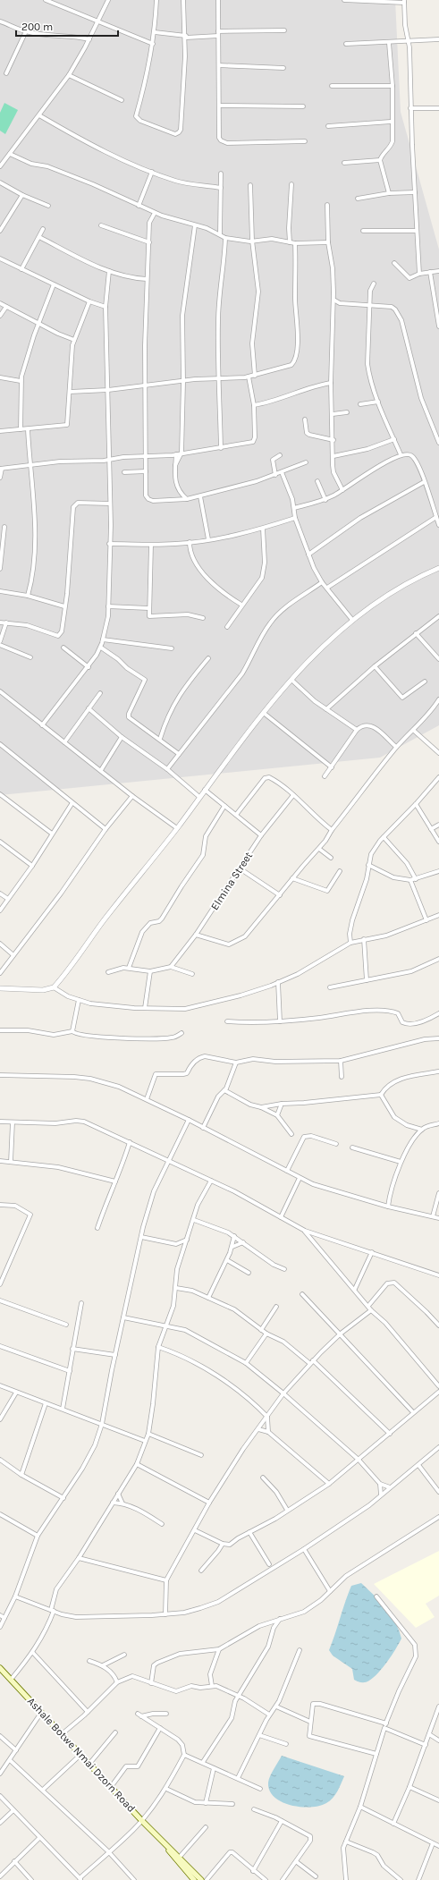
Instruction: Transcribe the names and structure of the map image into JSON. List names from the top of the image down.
{
  "streets": {
    "main road": ["Ashale Botwe Nmai Dzorn Road"],
    "street": ["Elmina Street"]
  },
  "scale_bar": "200 m"
}
